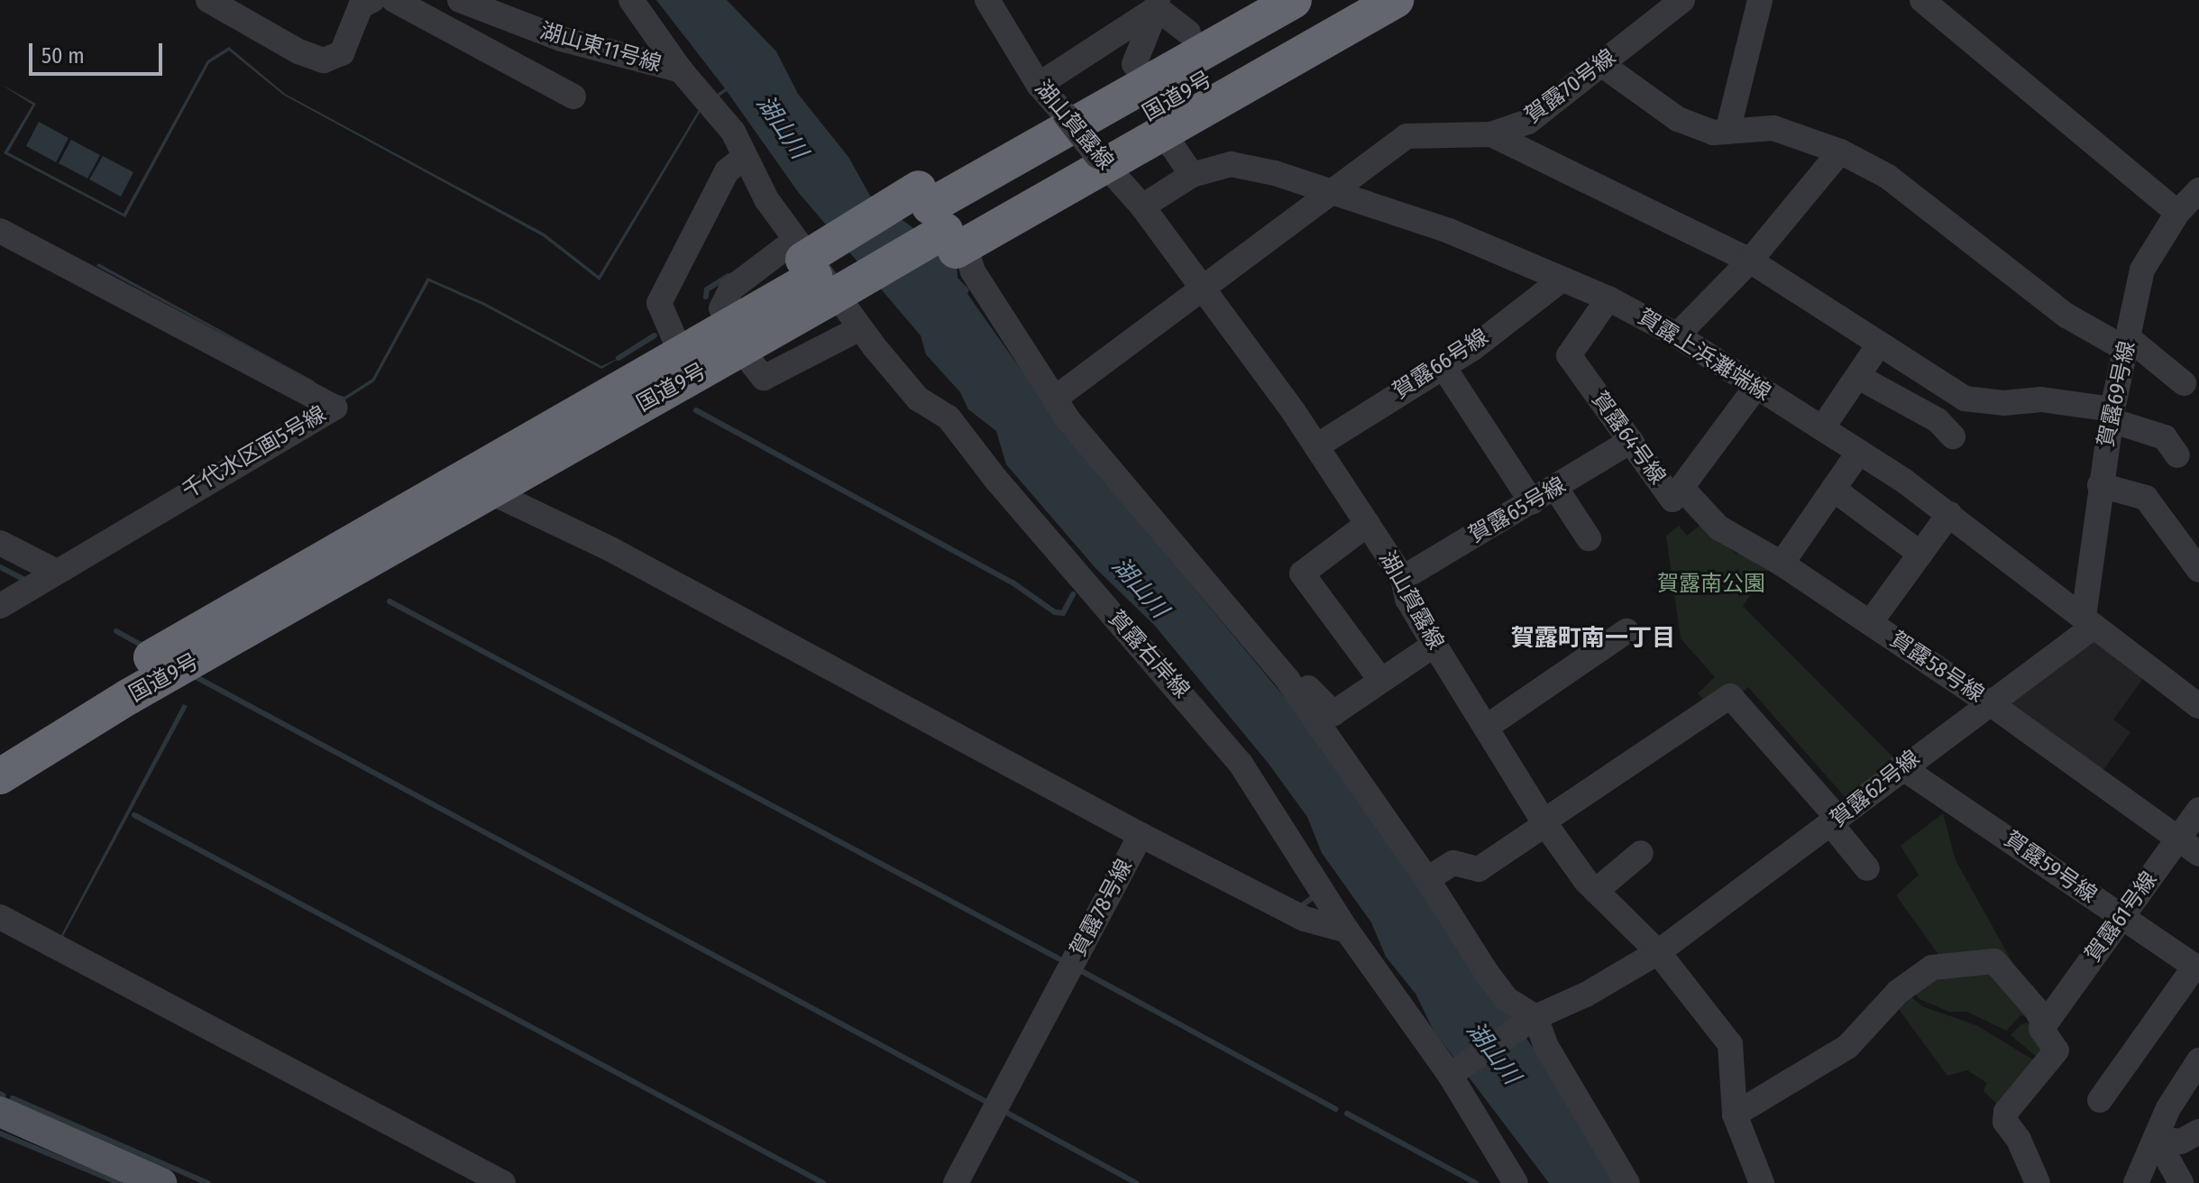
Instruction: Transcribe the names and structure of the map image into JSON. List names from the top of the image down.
{
  "streets": {
    "highway": ["国道9号"],
    "street": [
      "湖山東11号線",
      "賀露70号線",
      "湖山賀露線",
      "賀露上浜灘端線",
      "賀露66号線",
      "賀露69号線",
      "賀露64号線",
      "千代水区画5号線",
      "賀露65号線",
      "賀露右岸線",
      "賀露58号線",
      "賀露62号線",
      "賀露59号線",
      "賀露78号線",
      "賀露61号線"
    ]
  },
  "crossings": [
    ["湖山東11号線", "賀露右岸線"],
    ["賀露70号線", "湖山賀露線"],
    ["賀露70号線", "賀露上浜灘端線"],
    ["国道9号", "賀露右岸線"],
    ["湖山賀露線", "賀露上浜灘端線"],
    ["湖山賀露線", "賀露66号線"],
    ["湖山賀露線", "賀露65号線"],
    ["湖山賀露線", "賀露62号線"],
    ["賀露上浜灘端線", "賀露66号線"],
    ["賀露上浜灘端線", "賀露69号線"],
    ["賀露上浜灘端線", "賀露64号線"],
    ["賀露上浜灘端線", "賀露62号線"],
    ["賀露69号線", "賀露62号線"],
    ["賀露64号線", "賀露65号線"],
    ["賀露64号線", "賀露58号線"],
    ["賀露右岸線", "賀露62号線"],
    ["賀露右岸線", "賀露78号線"],
    ["賀露58号線", "賀露62号線"],
    ["賀露58号線", "賀露61号線"],
    ["賀露62号線", "賀露59号線"],
    ["賀露59号線", "賀露61号線"]
  ],
  "districts": ["賀露町南一丁目"],
  "water": ["湖山川"],
  "parks": ["賀露南公園"],
  "scale_bar": "50 m"
}
